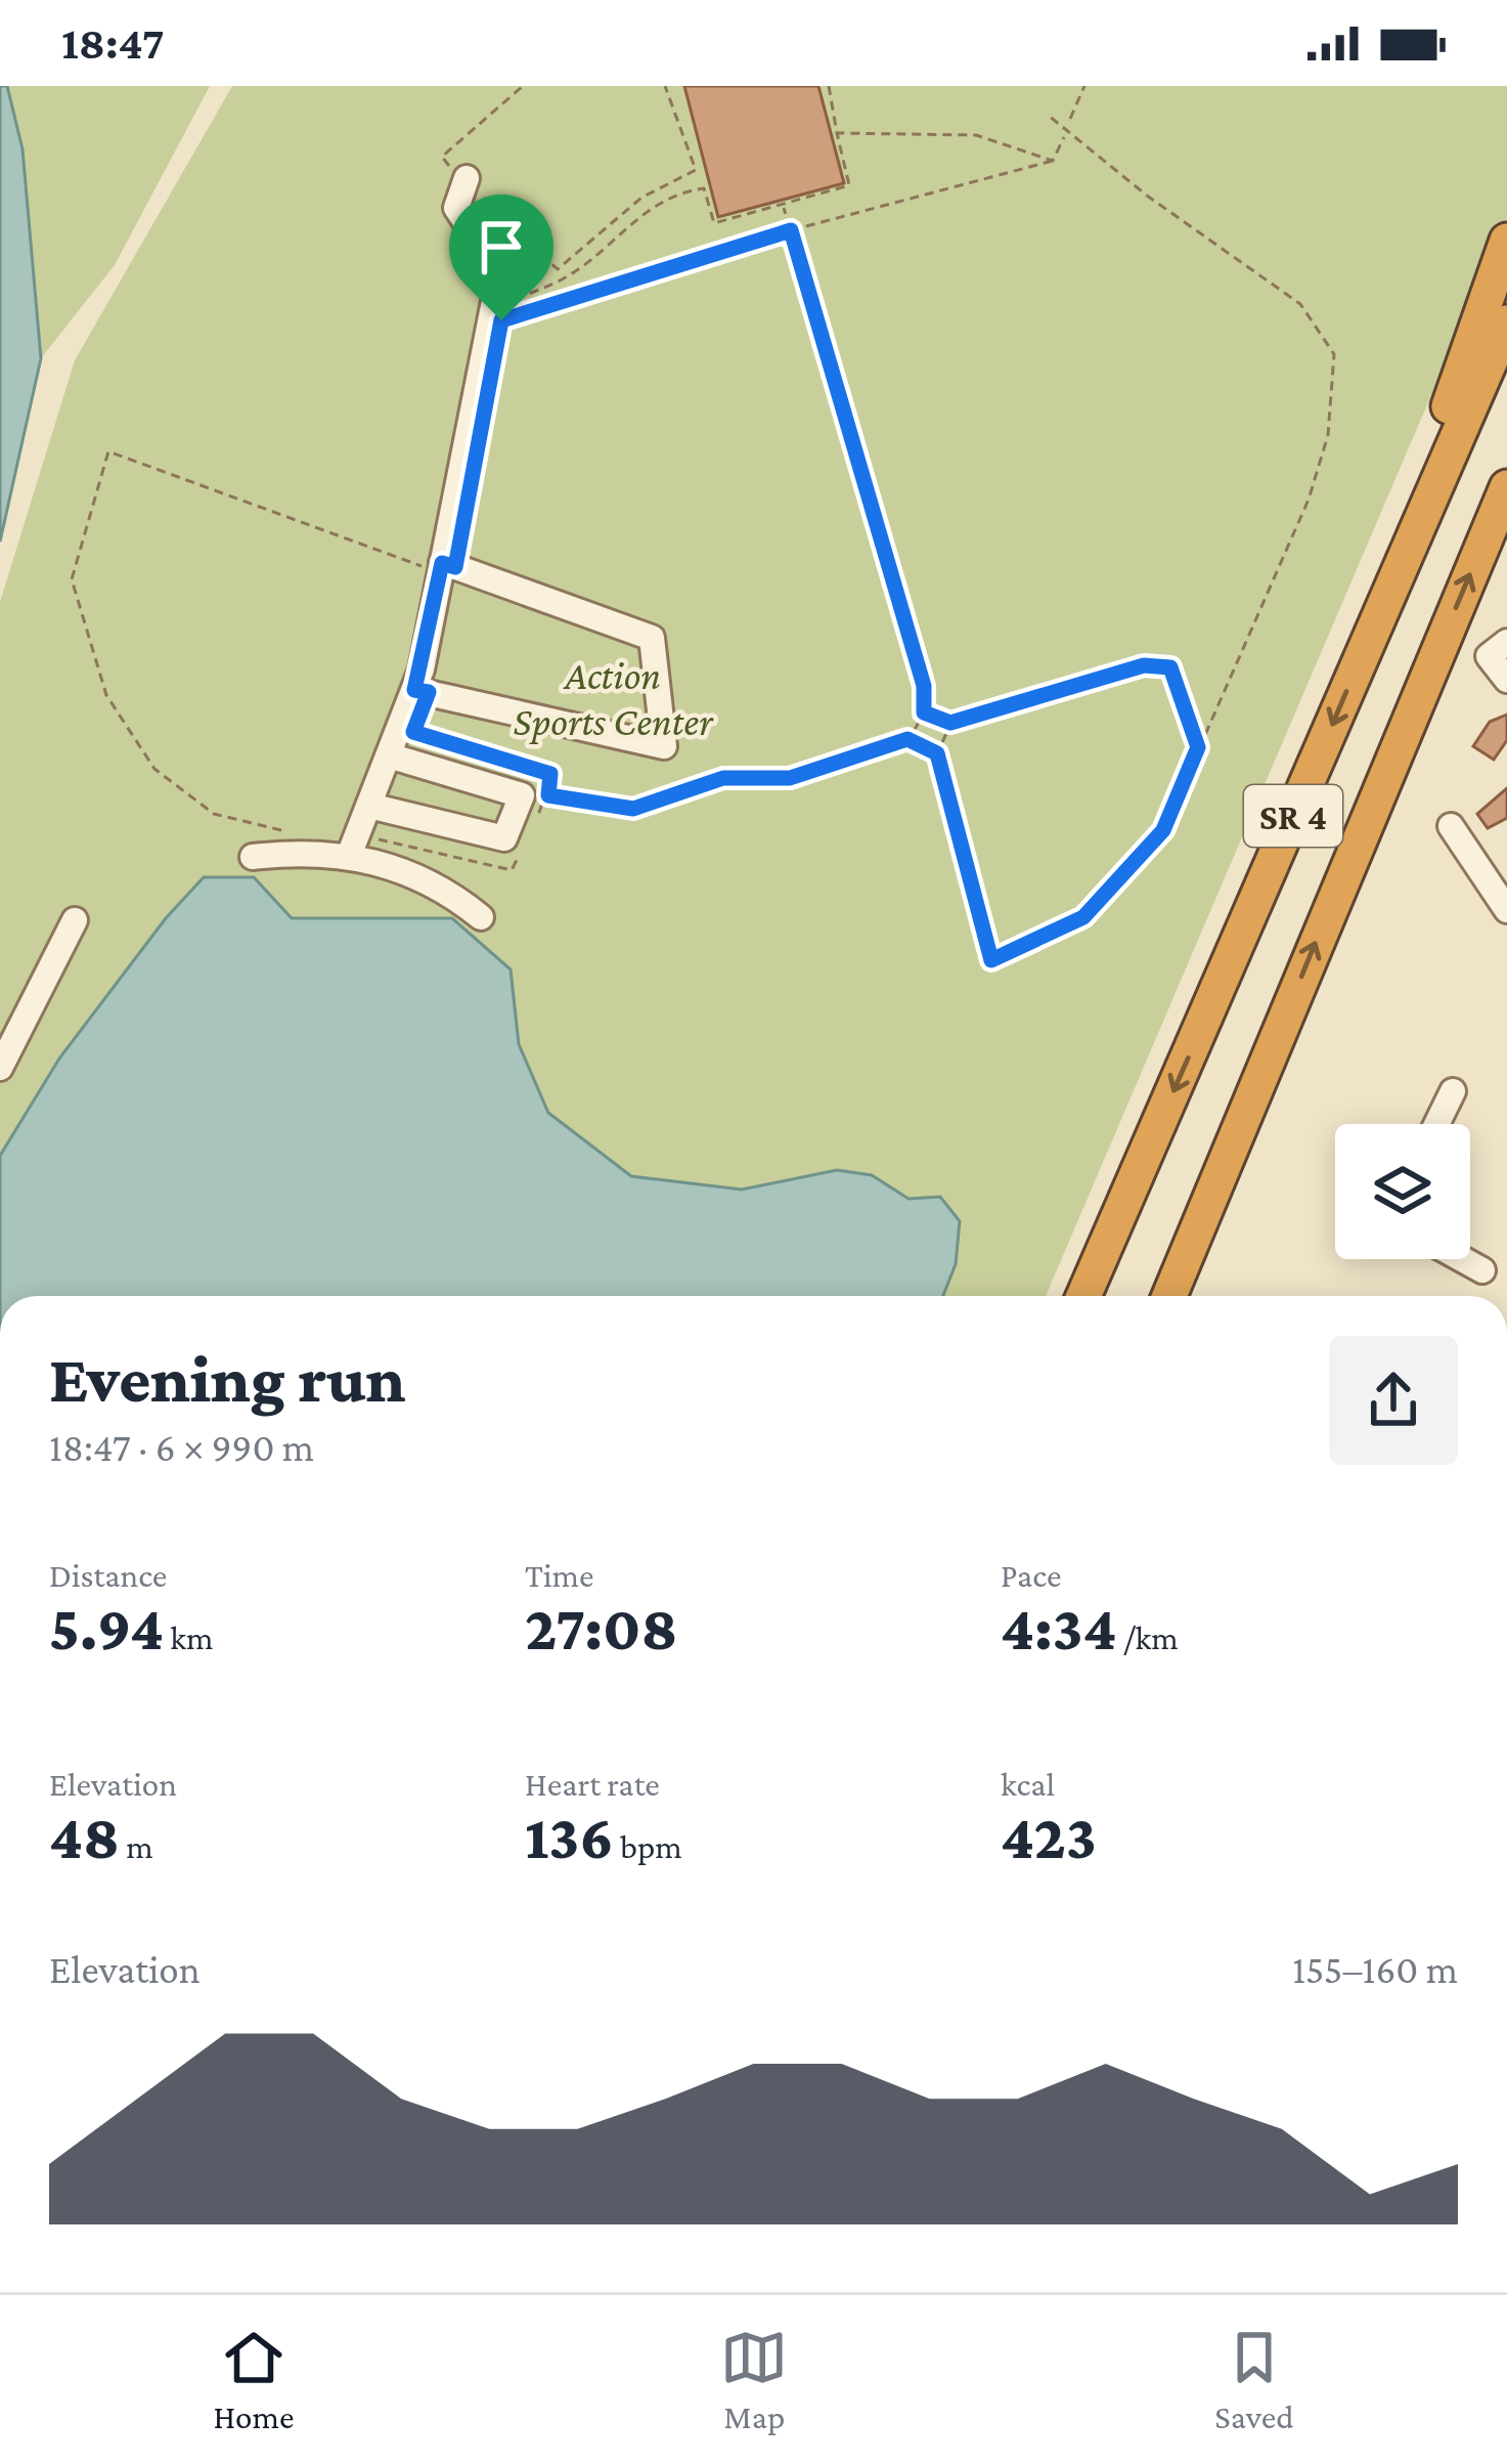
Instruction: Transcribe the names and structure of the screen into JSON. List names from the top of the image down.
{
  "streets": {
    "highway": ["SR 4"]
  },
  "parks": ["Action Sports Center"],
  "page": {
    "status": "18:47",
    "heading": ["Evening run", "18:47 · 6 × 990 m"],
    "stats": [
      ["Distance", "5.94 km"],
      ["Time", "27:08"],
      ["Pace", "4:34 /km"],
      ["Elevation", "48 m"],
      ["Heart rate", "136 bpm"],
      ["kcal", "423"]
    ],
    "chart": ["Elevation", "155–160 m"],
    "tabs": ["Home", "Map", "Saved"]
  }
}
